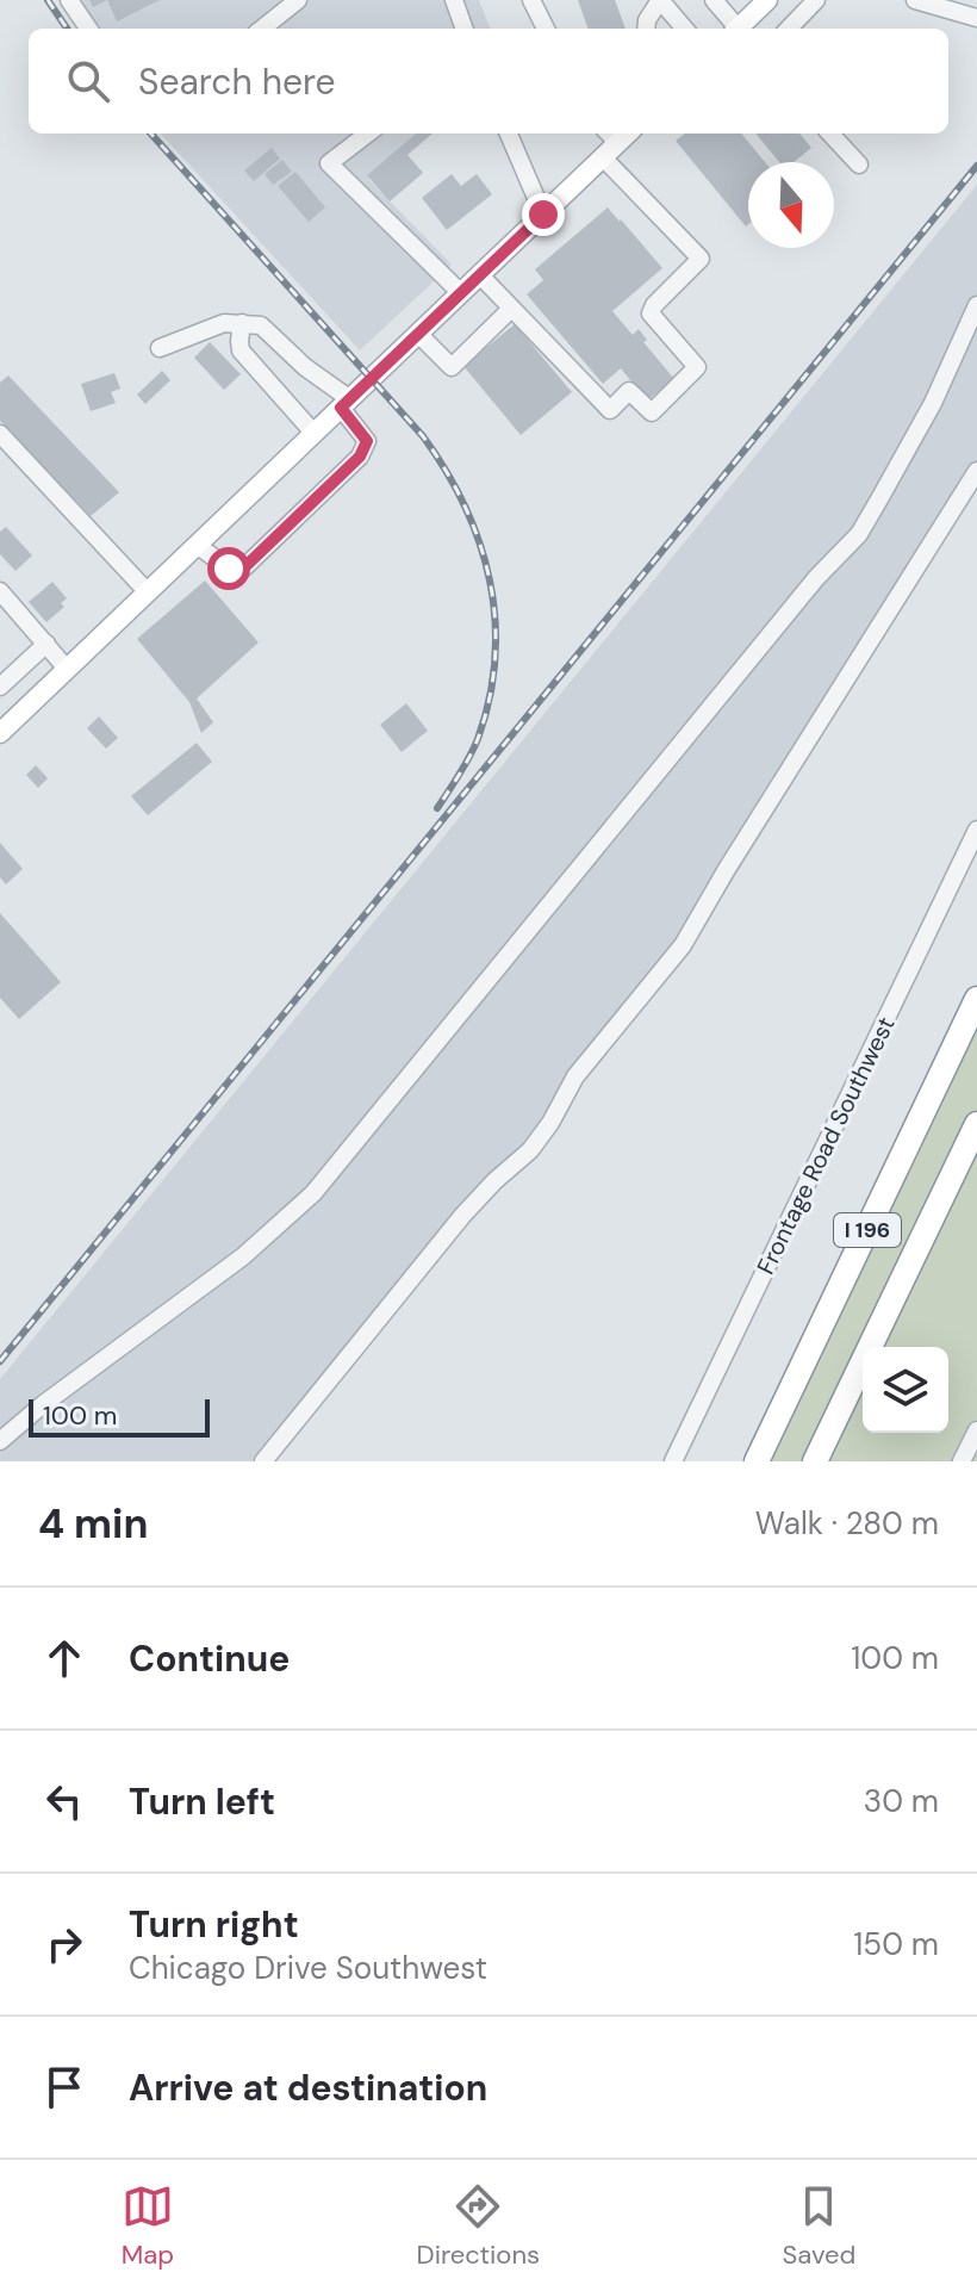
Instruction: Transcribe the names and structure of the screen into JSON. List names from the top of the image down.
{
  "streets": {
    "highway": ["I 196"],
    "street": ["Frontage Road Southwest"]
  },
  "scale_bar": "100 m",
  "north": "bottom",
  "page": {
    "search": "Search here",
    "scale": "100 m",
    "heading": ["4 min", "Walk · 280 m"],
    "list": [
      ["Continue", "100 m"],
      ["Turn left", "30 m"],
      ["Turn right", "Chicago Drive Southwest", "150 m"],
      "Arrive at destination"
    ],
    "nav": ["Map", "Directions", "Saved"]
  }
}
